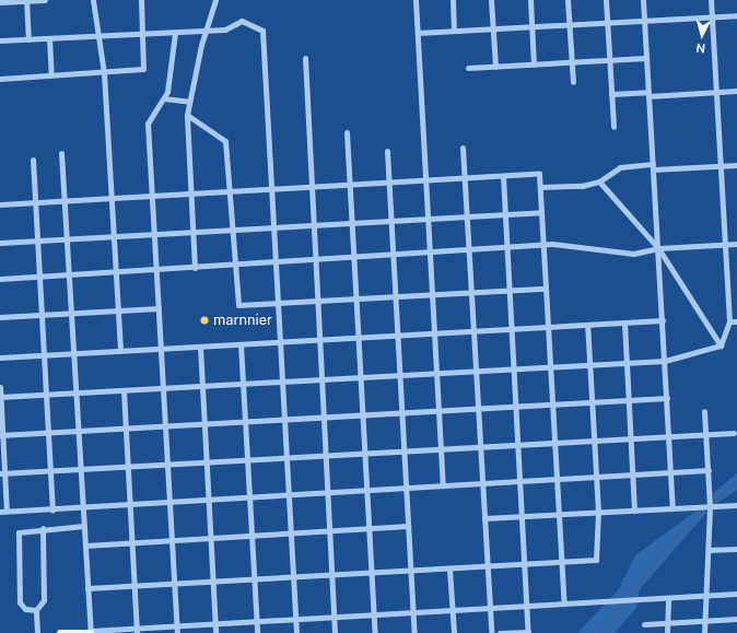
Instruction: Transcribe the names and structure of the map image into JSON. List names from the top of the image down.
{
  "places": ["marnnier"],
  "north": "bottom"
}
